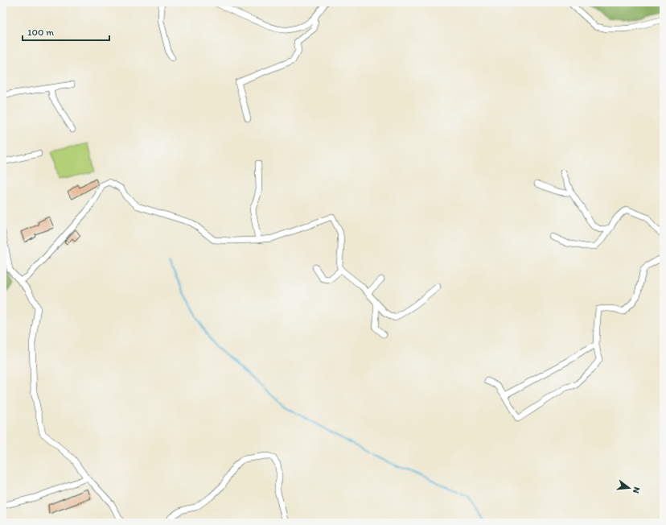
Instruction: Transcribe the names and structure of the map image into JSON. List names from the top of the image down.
{
  "scale_bar": "100 m",
  "north": "right"
}
